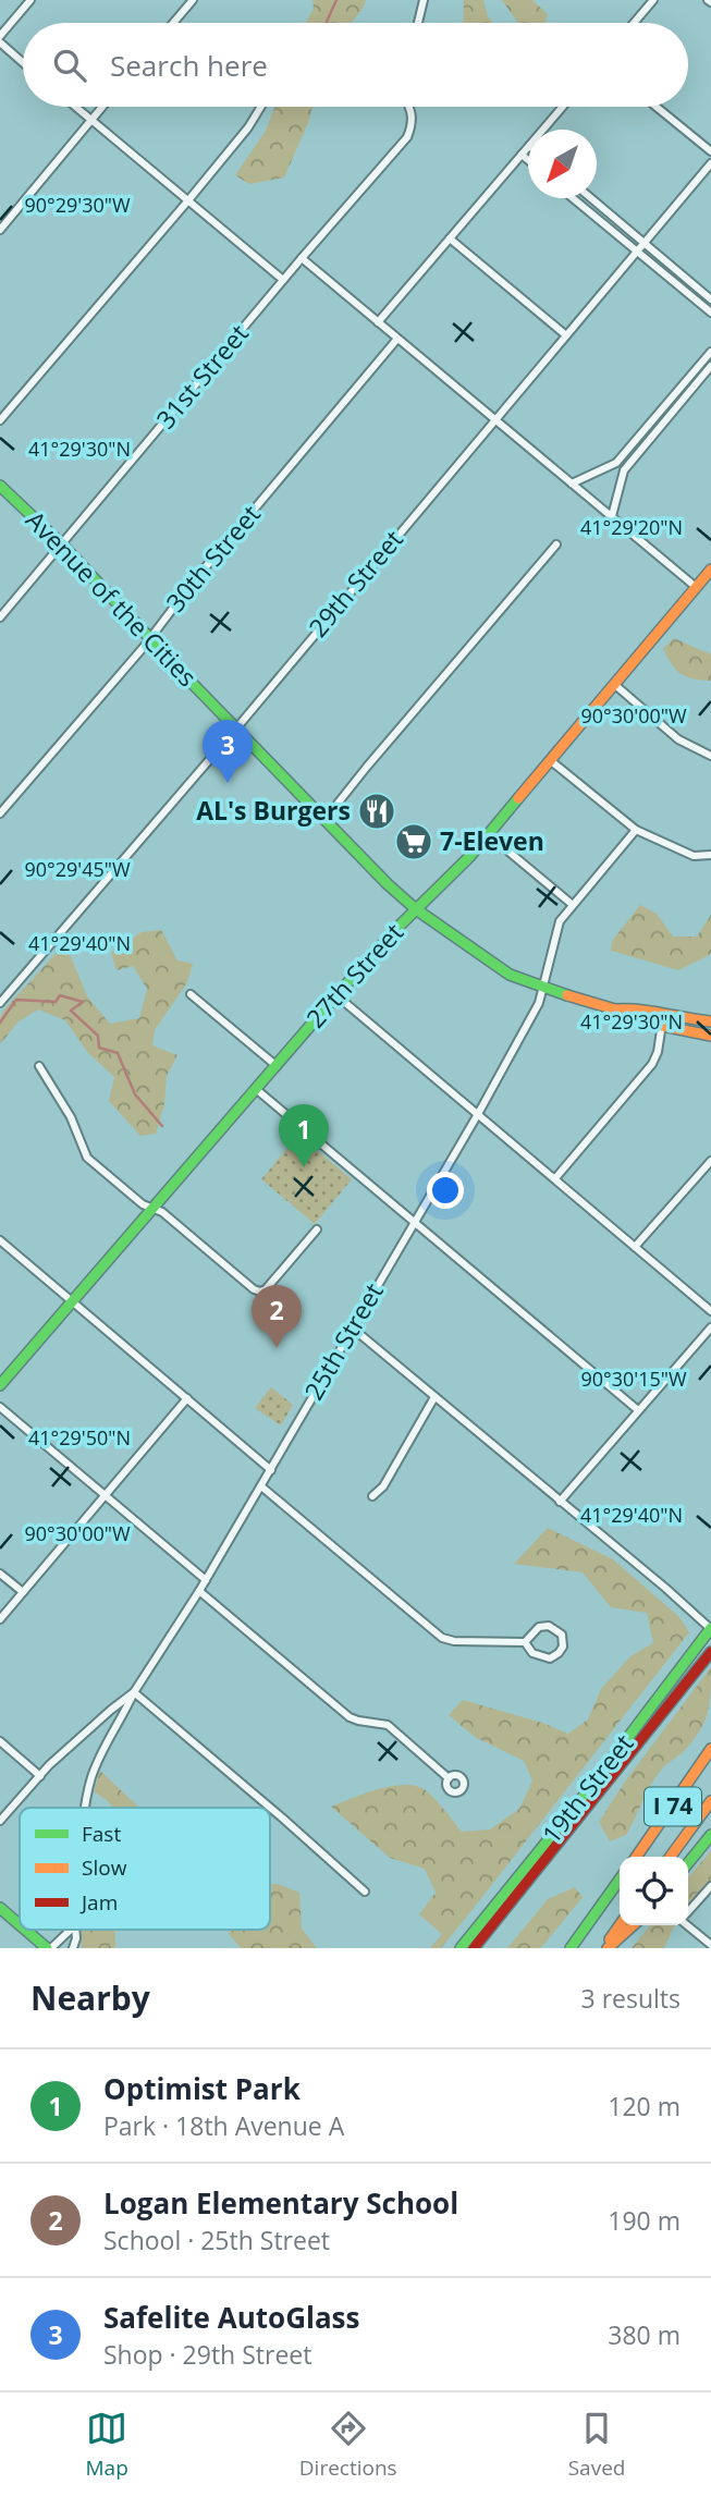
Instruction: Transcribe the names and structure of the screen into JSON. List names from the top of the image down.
{
  "streets": {
    "main road": [
      "Avenue of the Cities",
      "27th Street",
      "19th Street",
      "I 74"
    ],
    "street": [
      "31st Street",
      "30th Street",
      "29th Street",
      "25th Street"
    ]
  },
  "crossings": [
    ["31st Street", "Avenue of the Cities"],
    ["30th Street", "Avenue of the Cities"],
    ["29th Street", "Avenue of the Cities"],
    ["Avenue of the Cities", "27th Street"],
    ["Avenue of the Cities", "25th Street"]
  ],
  "places": {
    "restaurant": ["AL's Burgers"],
    "supermarket": ["7-Eleven"]
  },
  "legend": ["Fast", "Slow", "Jam"],
  "north": "bottom left",
  "page": {
    "search": "Search here",
    "pins": ["3", "1", "2"],
    "heading": ["Nearby", "3 results"],
    "list": [
      {
        "mark": "1",
        "name": "Optimist Park",
        "note": "Park · 18th Avenue A",
        "value": "120 m"
      },
      {
        "mark": "2",
        "name": "Logan Elementary School",
        "note": "School · 25th Street",
        "value": "190 m"
      },
      {
        "mark": "3",
        "name": "Safelite AutoGlass",
        "note": "Shop · 29th Street",
        "value": "380 m"
      }
    ],
    "nav": ["Map", "Directions", "Saved"]
  },
  "coordinates": [
    "90°29'30\"W",
    "41°29'30\"N",
    "41°29'20\"N",
    "90°30'00\"W",
    "90°29'45\"W",
    "41°29'40\"N",
    "90°30'15\"W",
    "41°29'50\"N"
  ]
}
